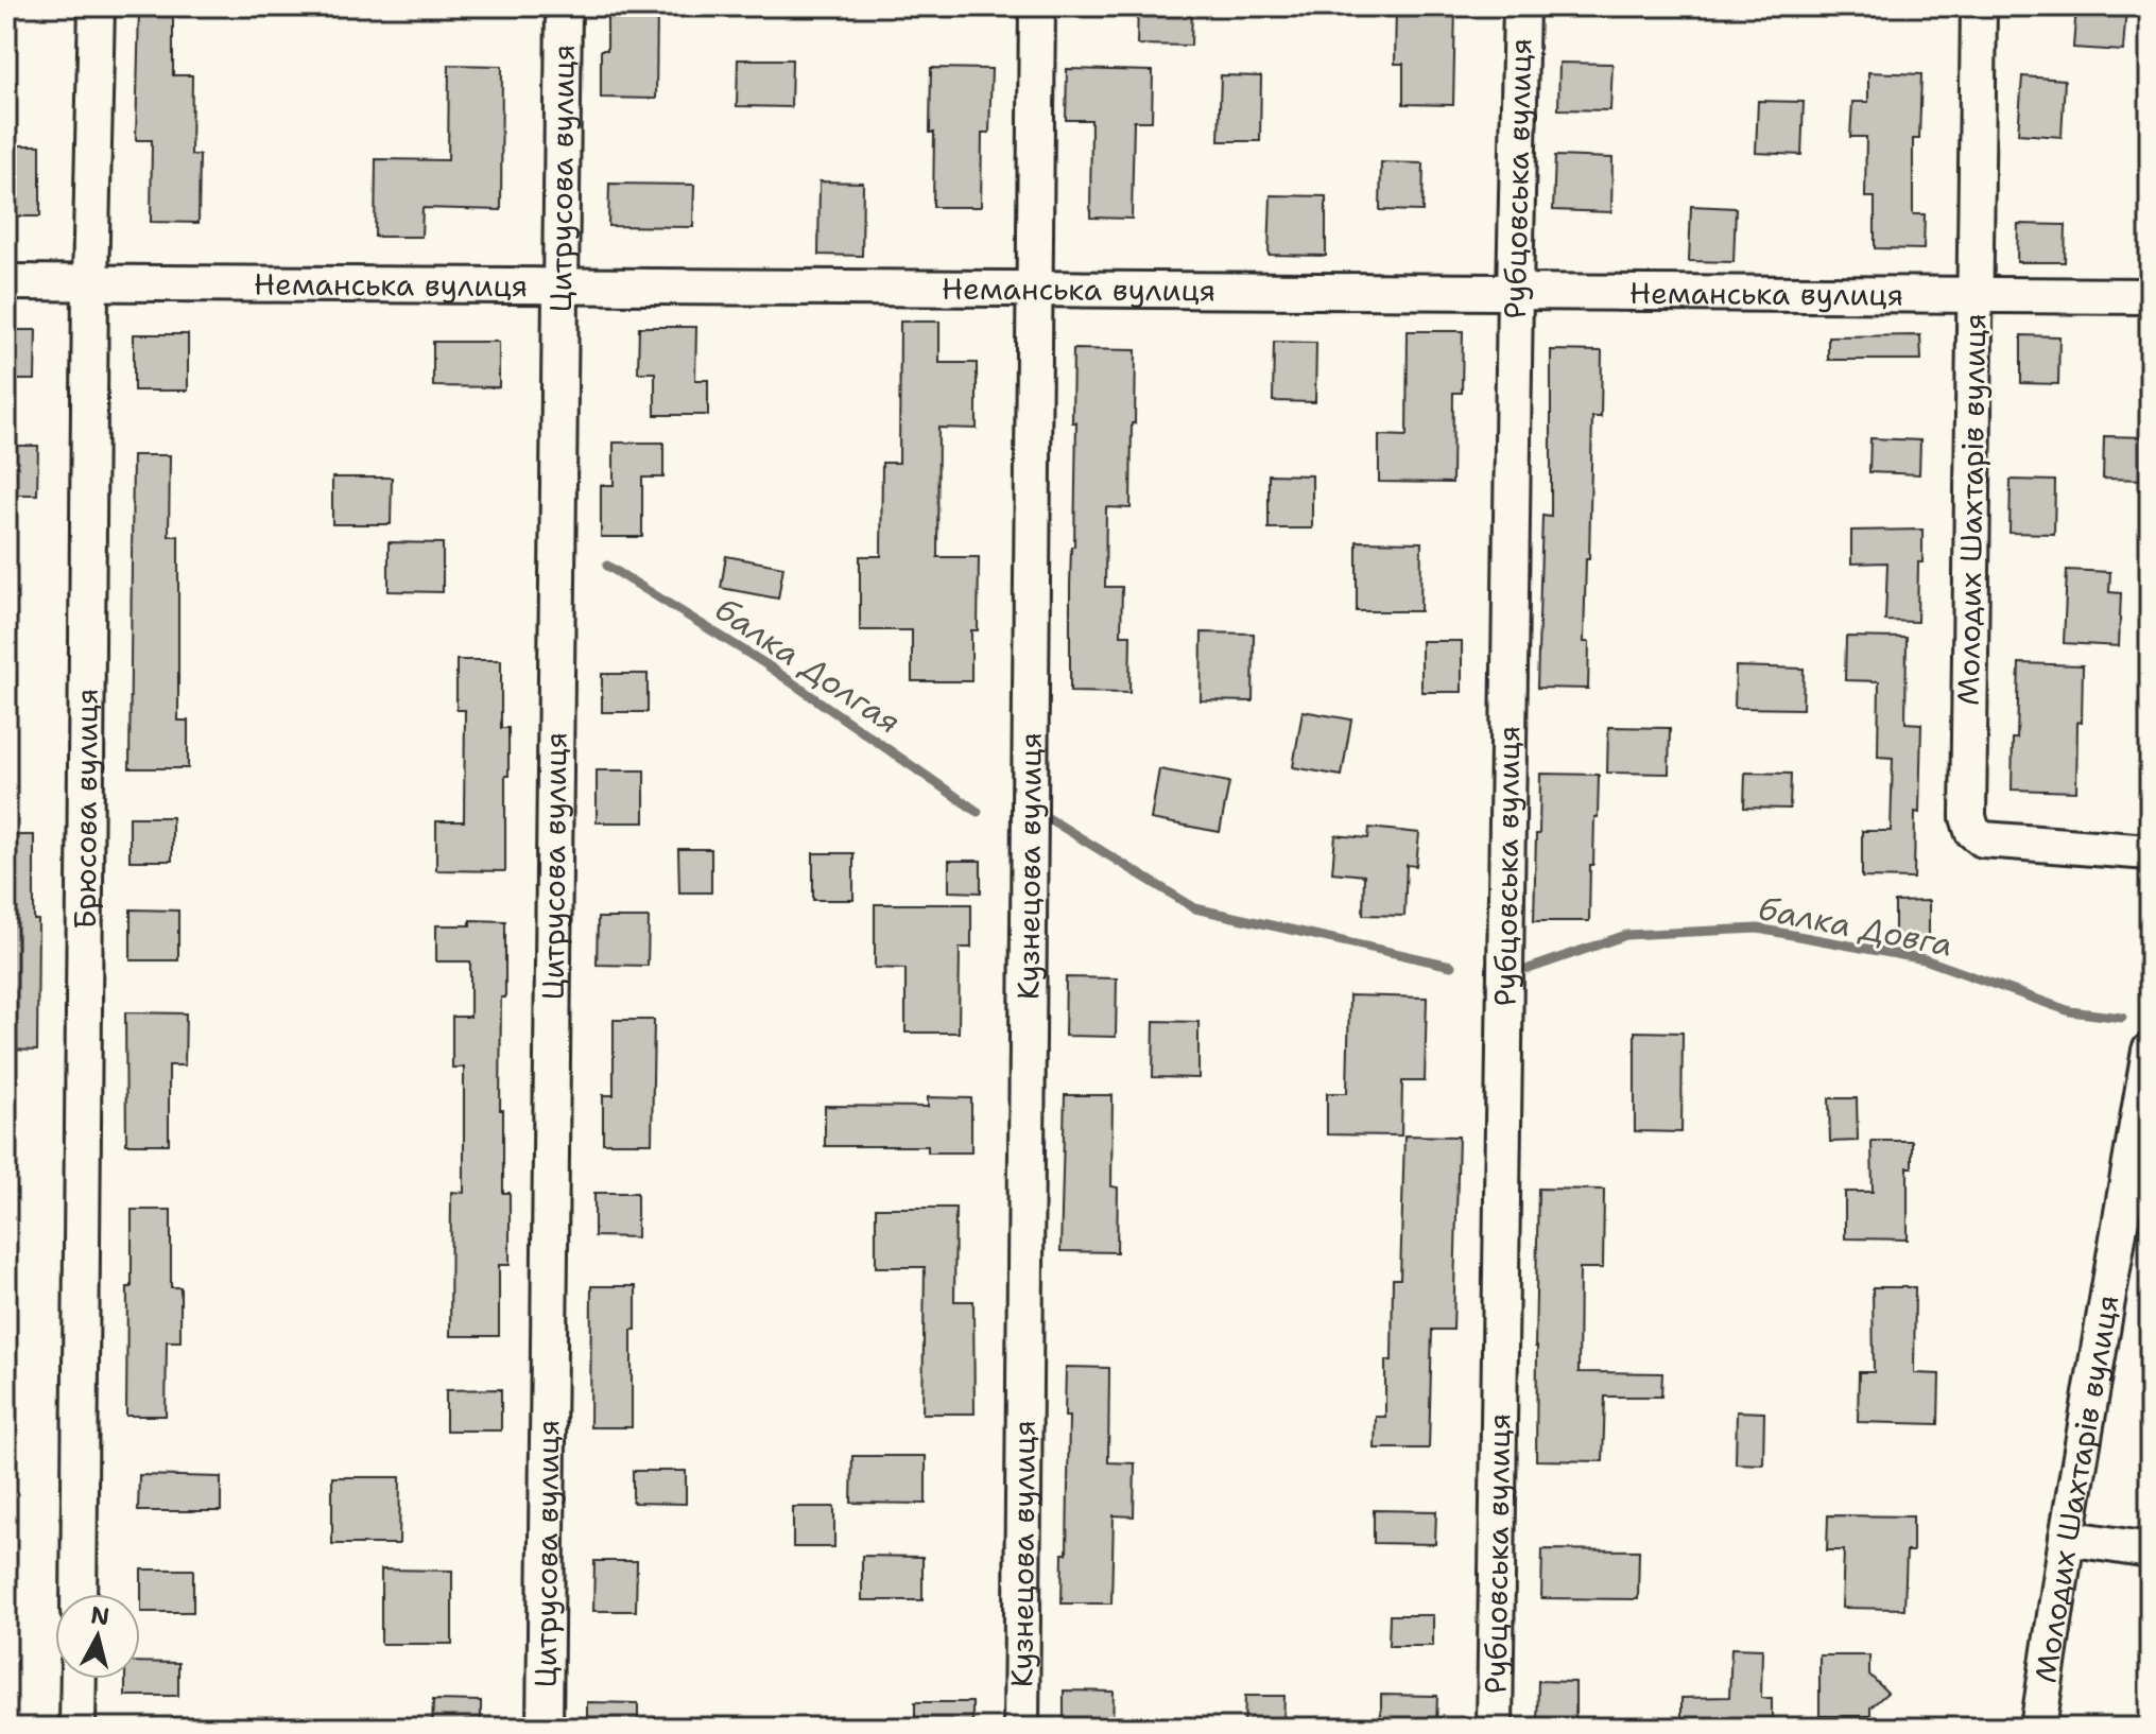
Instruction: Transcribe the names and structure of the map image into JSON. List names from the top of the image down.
{
  "streets": {
    "street": [
      "Цитрусова вулиця",
      "Рубцовська вулиця",
      "Неманська вулиця",
      "Молодих Шахтарів вулиця",
      "Брюсова вулиця",
      "Кузнецова вулиця"
    ]
  },
  "crossings": [
    ["Цитрусова вулиця", "Неманська вулиця"],
    ["Рубцовська вулиця", "Неманська вулиця"],
    ["Неманська вулиця", "Молодих Шахтарів вулиця"],
    ["Неманська вулиця", "Брюсова вулиця"],
    ["Неманська вулиця", "Кузнецова вулиця"]
  ],
  "water": ["балка Долгая", "балка Довга"],
  "north": "top"
}
